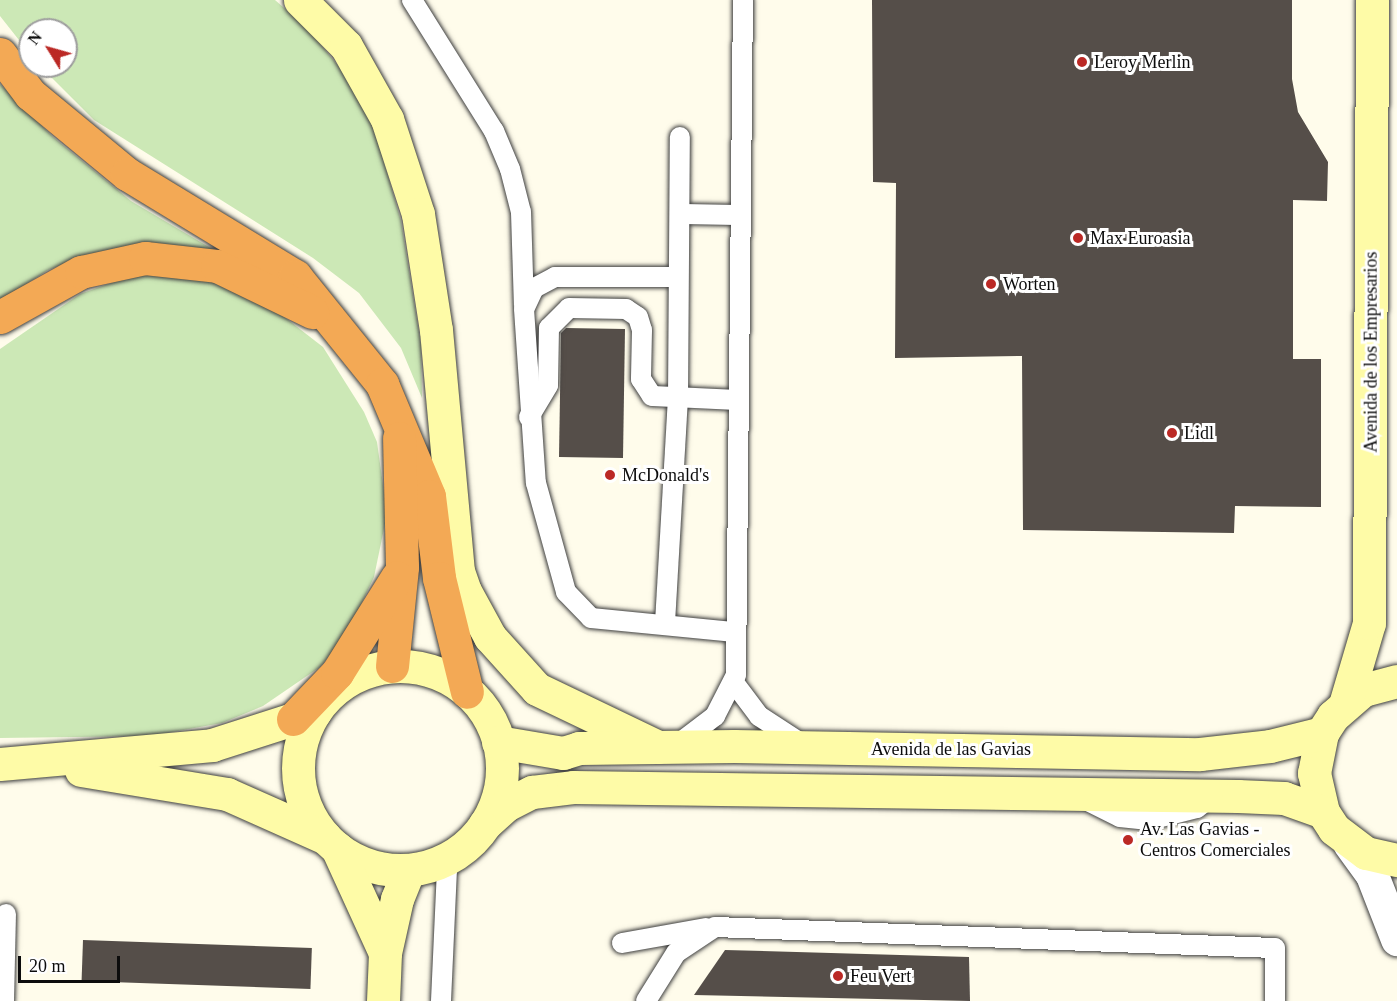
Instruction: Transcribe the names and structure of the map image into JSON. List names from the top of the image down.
{
  "streets": {
    "street": ["Avenida de los Empresarios", "Avenida de las Gavias"]
  },
  "places": [
    "Leroy Merlin",
    "Max Euroasia",
    "Worten",
    "Lidl",
    "McDonald's",
    "Av. Las Gavias - Centros Comerciales",
    "Feu Vert"
  ],
  "scale_bar": "20 m",
  "north": "top left"
}
